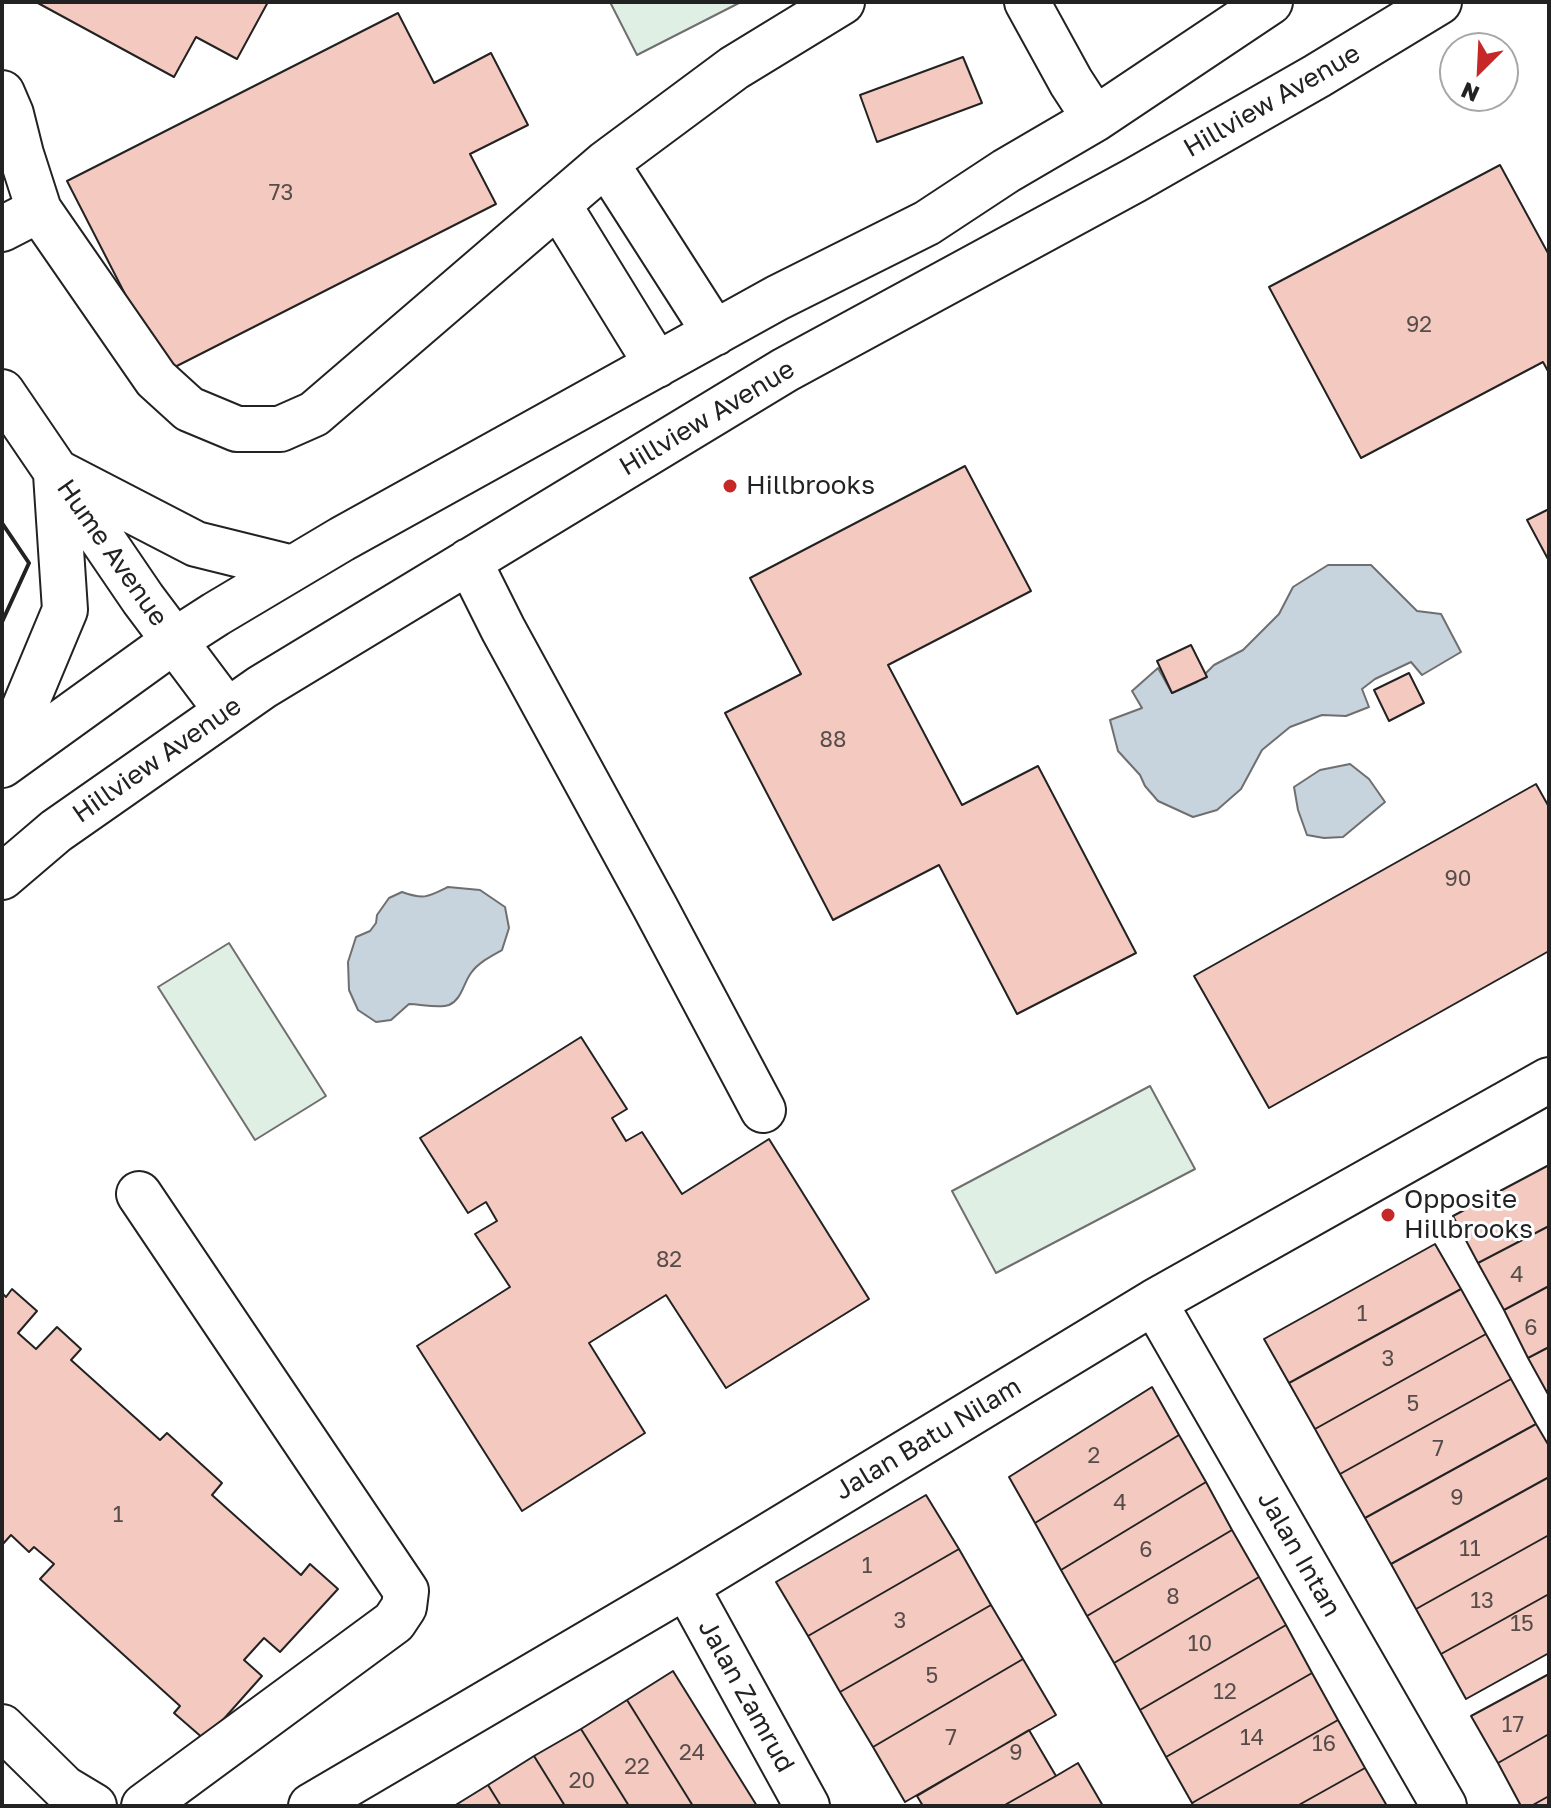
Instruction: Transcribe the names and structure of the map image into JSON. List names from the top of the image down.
{
  "streets": {
    "street": [
      "Hillview Avenue",
      "Hume Avenue",
      "Jalan Batu Nilam",
      "Jalan Intan",
      "Jalan Zamrud"
    ]
  },
  "crossings": [
    ["Hillview Avenue", "Hume Avenue"],
    ["Jalan Batu Nilam", "Jalan Intan"],
    ["Jalan Batu Nilam", "Jalan Zamrud"]
  ],
  "places": ["Hillbrooks", "Opposite Hillbrooks"],
  "house_numbers": [
    "73",
    "92",
    "88",
    "90",
    "82",
    "4",
    "1",
    "6",
    "3",
    "5",
    "7",
    "2",
    "9",
    "4",
    "1",
    "11",
    "6",
    "1",
    "8",
    "13",
    "3",
    "15",
    "10",
    "5",
    "12",
    "17",
    "7",
    "14",
    "16",
    "24",
    "9",
    "22",
    "20"
  ],
  "north": "bottom left"
}
